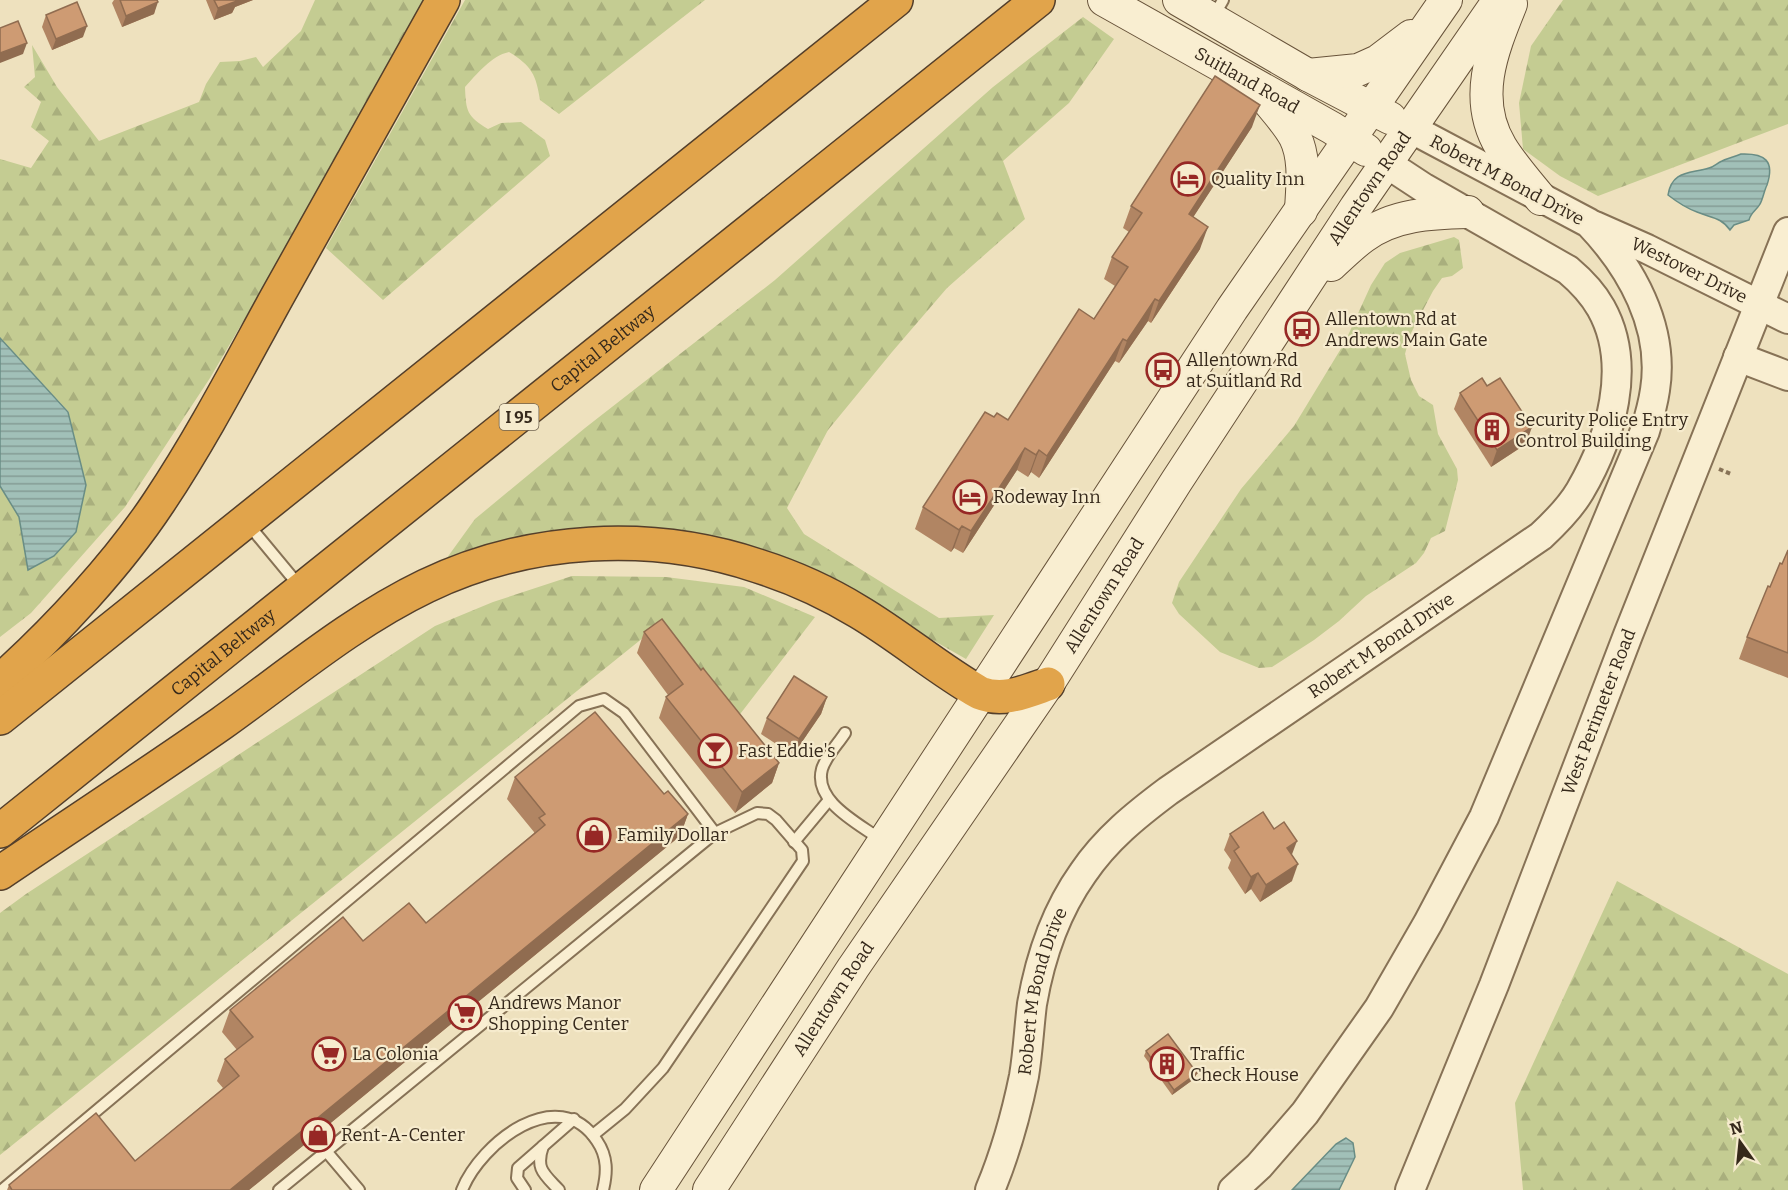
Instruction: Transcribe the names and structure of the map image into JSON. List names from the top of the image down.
{
  "streets": {
    "highway": ["Capital Beltway", "I 95"],
    "main road": ["Suitland Road", "Allentown Road"],
    "street": ["Robert M Bond Drive", "Westover Drive", "West Perimeter Road"]
  },
  "crossings": [
    ["Suitland Road", "Robert M Bond Drive"],
    ["Suitland Road", "Allentown Road"],
    ["Robert M Bond Drive", "Allentown Road"],
    ["Robert M Bond Drive", "Westover Drive"],
    ["Westover Drive", "West Perimeter Road"]
  ],
  "places": {
    "hotel": ["Quality Inn", "Rodeway Inn"],
    "bus stop": ["Allentown Rd at Andrews Main Gate", "Allentown Rd at Suitland Rd"],
    "building": ["Security Police Entry Control Building", "Traffic Check House"],
    "bar": ["Fast Eddie's"],
    "shop": ["Family Dollar", "Rent-A-Center"],
    "supermarket": ["Andrews Manor Shopping Center", "La Colonia"]
  },
  "north": "top"
}
